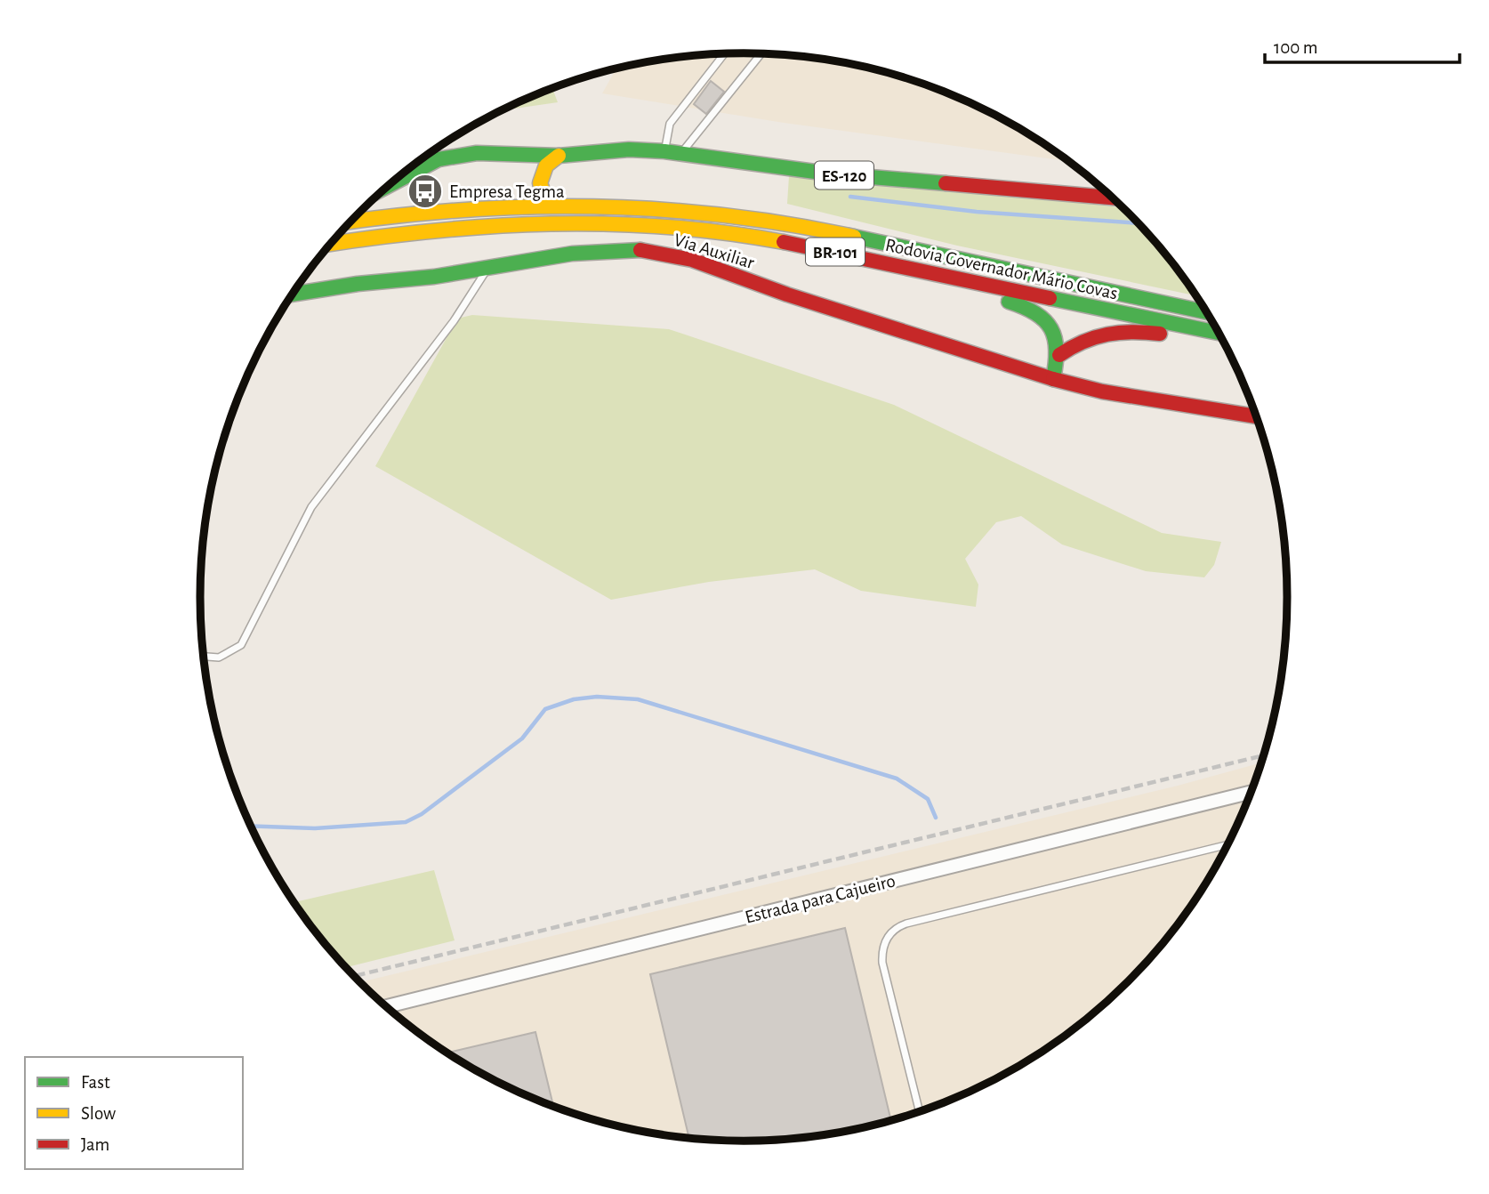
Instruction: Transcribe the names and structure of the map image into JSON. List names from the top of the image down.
{
  "streets": {
    "main road": [
      "ES-120",
      "Via Auxiliar",
      "BR-101",
      "Rodovia Governador Mário Covas"
    ],
    "street": ["Estrada para Cajueiro"]
  },
  "places": {
    "bus stop": ["Empresa Tegma"]
  },
  "legend": ["Fast", "Slow", "Jam"],
  "scale_bar": "100 m"
}
